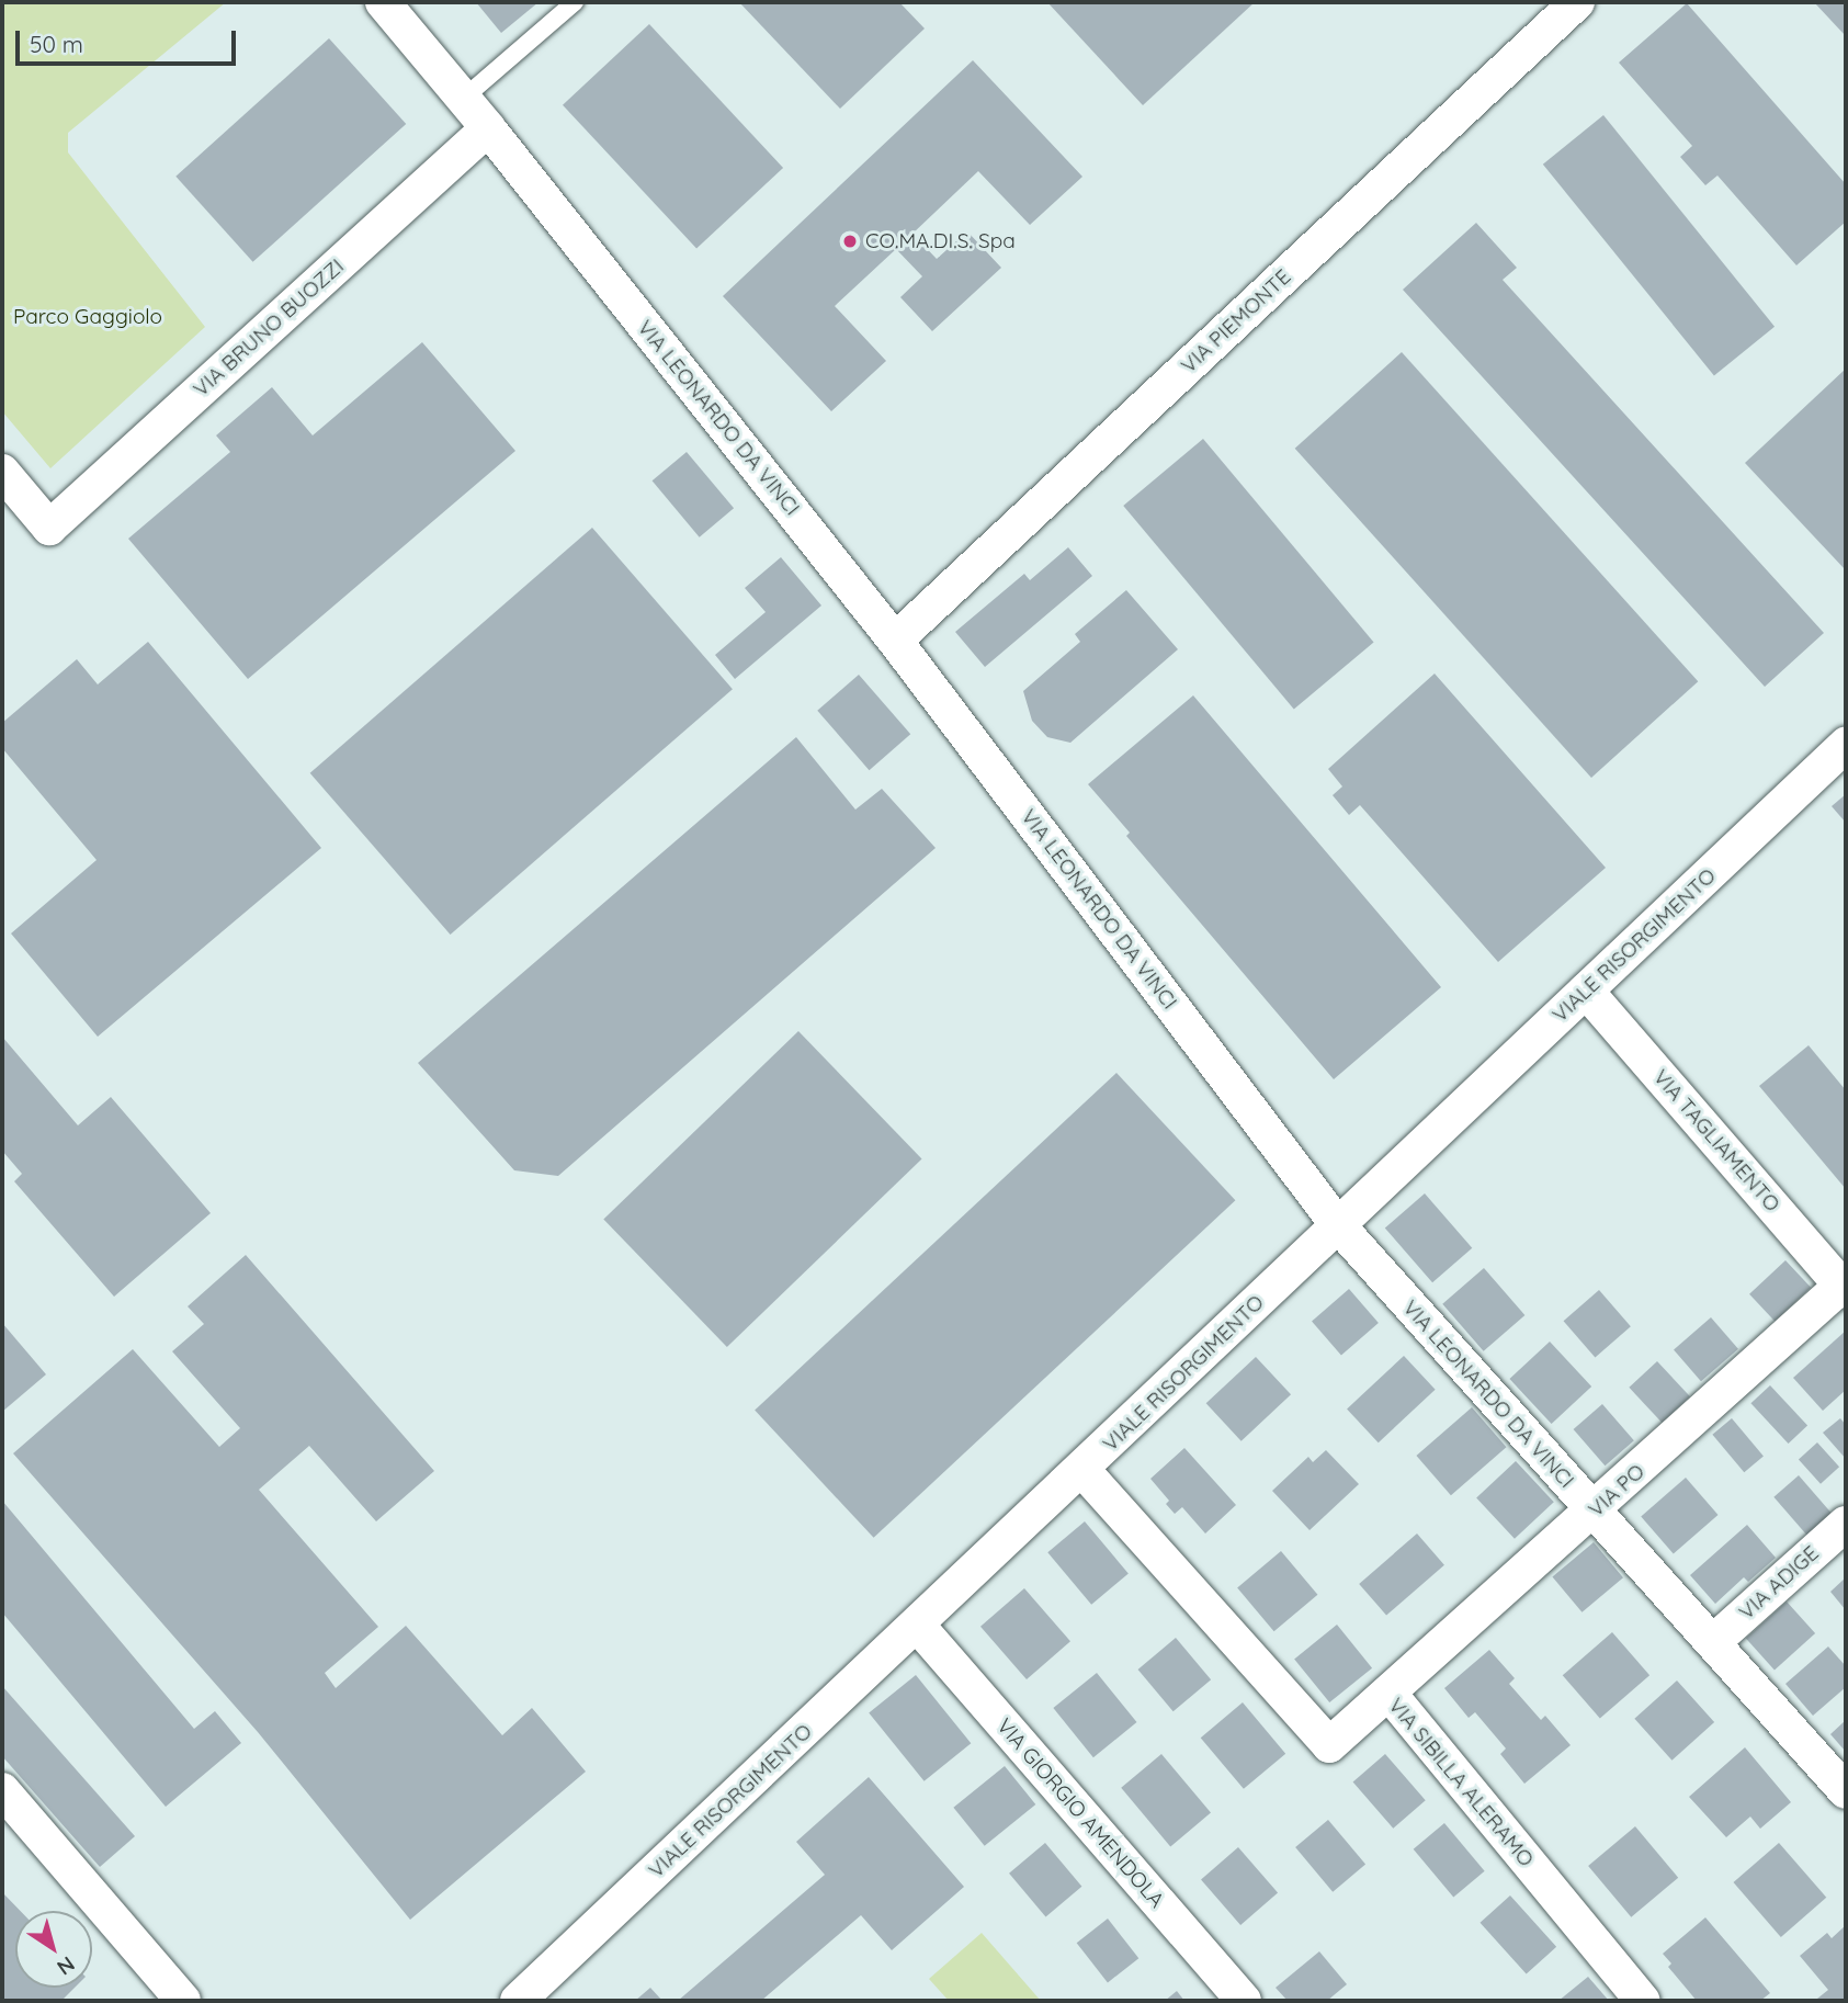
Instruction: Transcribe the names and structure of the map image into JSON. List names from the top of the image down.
{
  "streets": {
    "street": [
      "VIA PIEMONTE",
      "VIA BRUNO BUOZZI",
      "VIA LEONARDO DA VINCI",
      "VIALE RISORGIMENTO",
      "VIA TAGLIAMENTO",
      "VIA PO",
      "VIA ADIGE",
      "VIA SIBILLA ALERAMO",
      "VIA GIORGIO AMENDOLA"
    ]
  },
  "crossings": [
    ["VIA PIEMONTE", "VIA LEONARDO DA VINCI"],
    ["VIA BRUNO BUOZZI", "VIA LEONARDO DA VINCI"],
    ["VIA LEONARDO DA VINCI", "VIALE RISORGIMENTO"],
    ["VIA LEONARDO DA VINCI", "VIA PO"],
    ["VIA LEONARDO DA VINCI", "VIA ADIGE"],
    ["VIALE RISORGIMENTO", "VIA TAGLIAMENTO"],
    ["VIALE RISORGIMENTO", "VIA SIBILLA ALERAMO"],
    ["VIALE RISORGIMENTO", "VIA GIORGIO AMENDOLA"],
    ["VIA TAGLIAMENTO", "VIA PO"],
    ["VIA PO", "VIA SIBILLA ALERAMO"]
  ],
  "parks": ["Parco Gaggiolo"],
  "places": ["CO.MA.DI.S. Spa"],
  "scale_bar": "50 m",
  "north": "bottom right"
}
